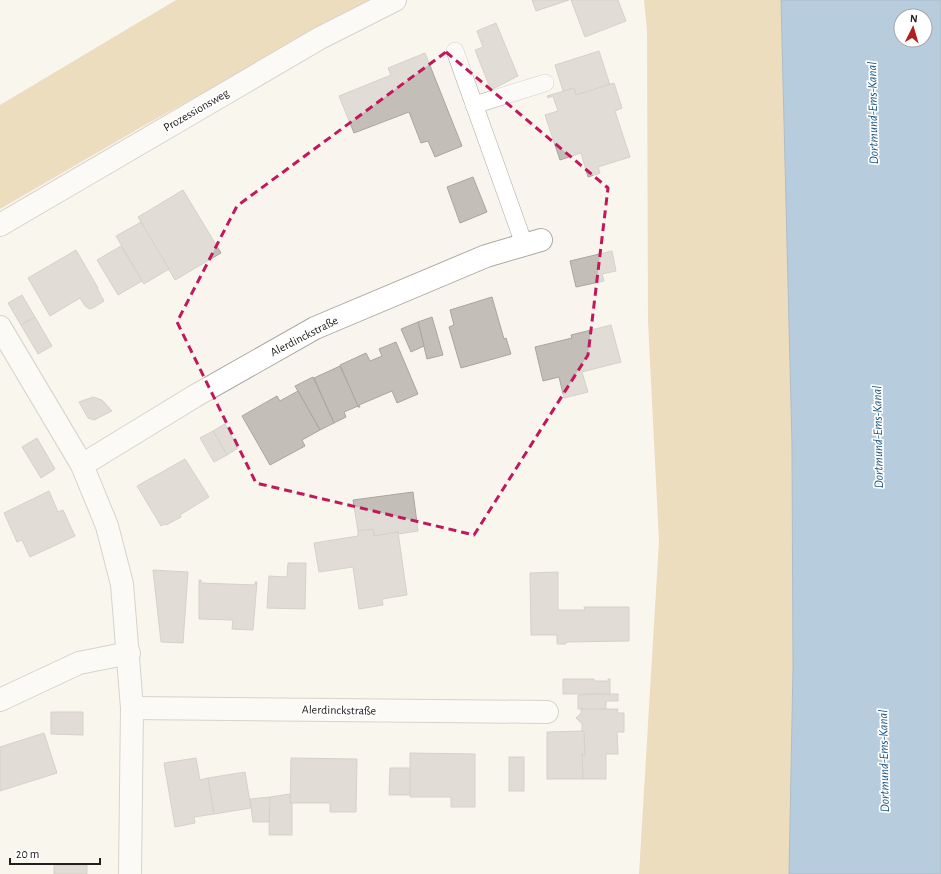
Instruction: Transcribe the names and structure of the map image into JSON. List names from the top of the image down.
{
  "streets": {
    "street": ["Prozessionsweg", "Alerdinckstraße"]
  },
  "water": ["Dortmund-Ems-Kanal"],
  "scale_bar": "20 m",
  "north": "top"
}
